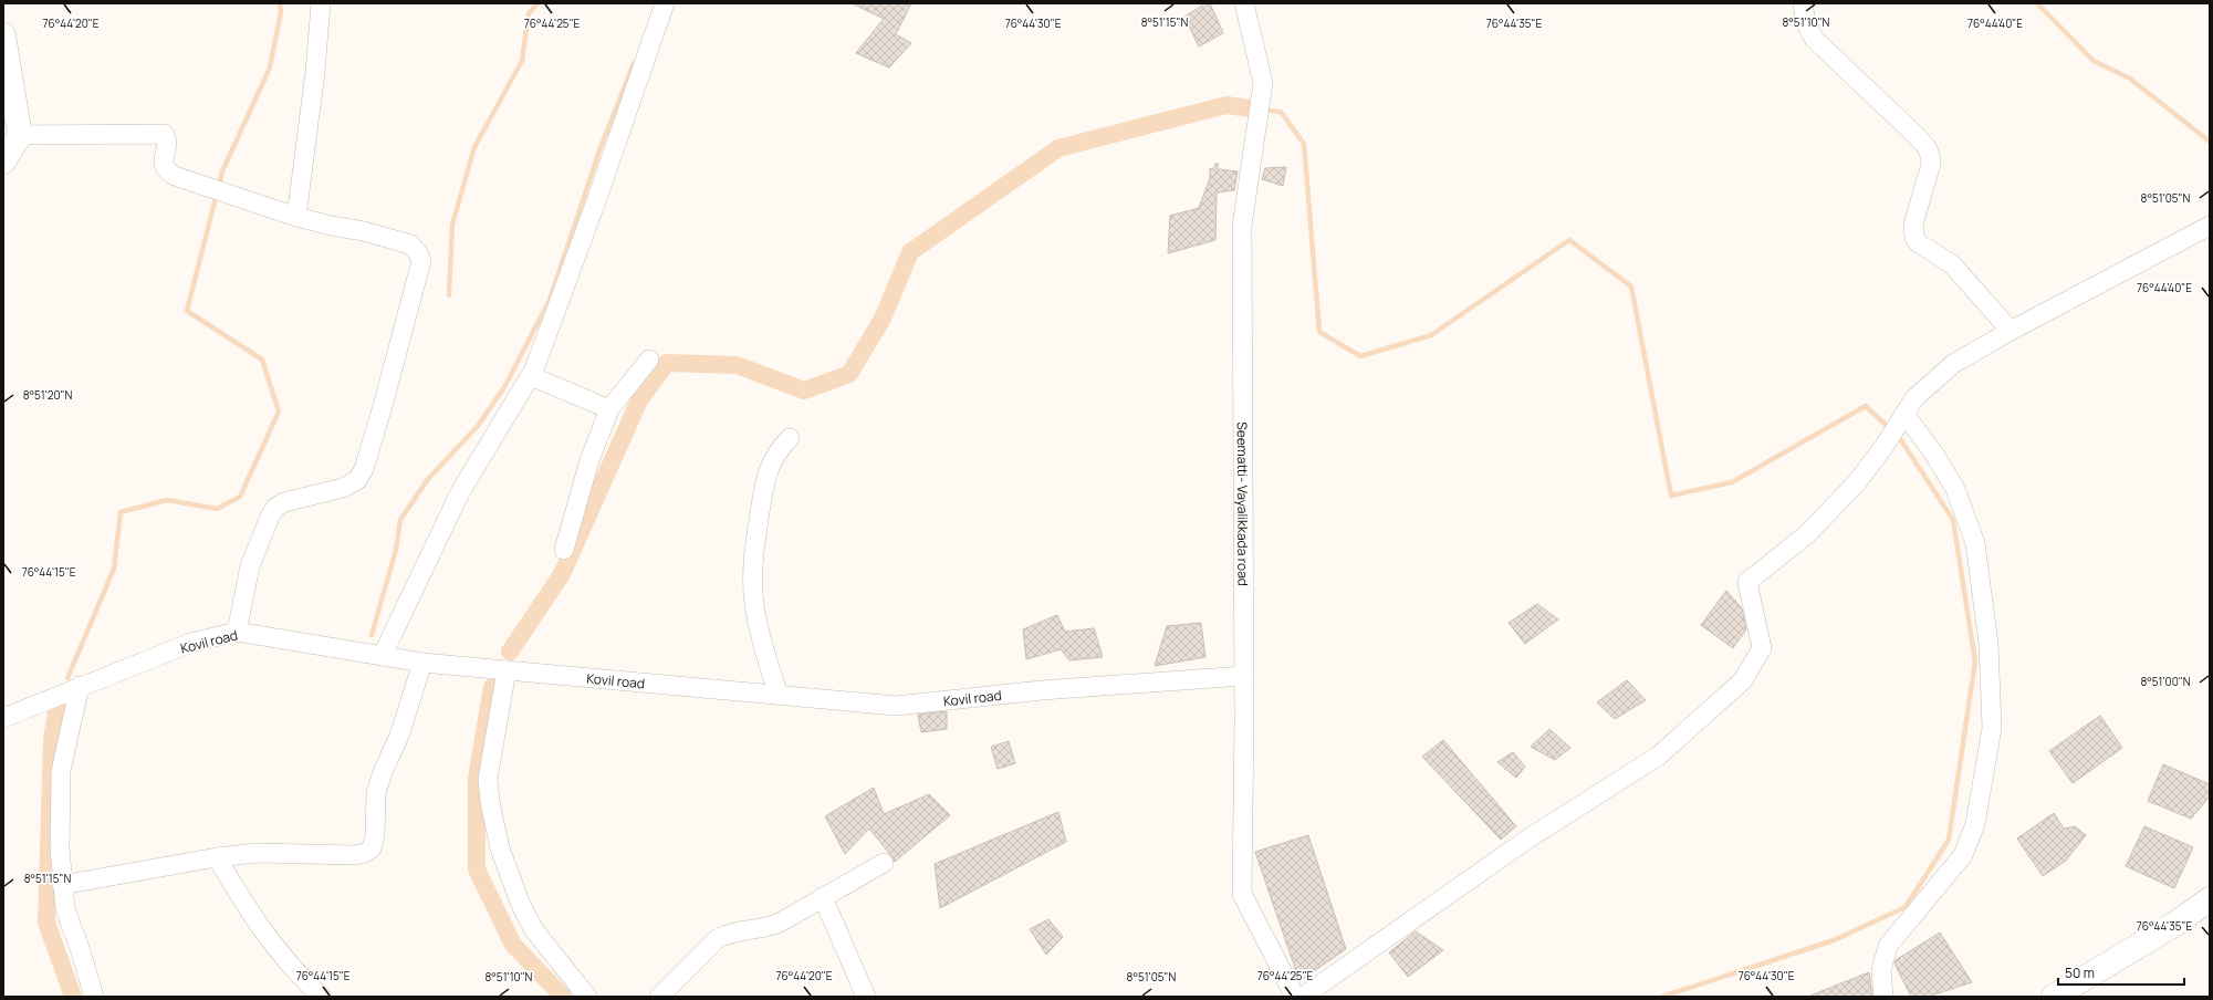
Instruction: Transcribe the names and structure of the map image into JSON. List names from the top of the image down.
{
  "streets": {
    "street": ["Seematti- Vayalikkada road", "Kovil road"]
  },
  "crossings": [
    ["Seematti- Vayalikkada road", "Kovil road"]
  ],
  "scale_bar": "50 m",
  "coordinates": [
    "8°51'15\"N",
    "8°51'10\"N",
    "76°44'20\"E",
    "76°44'25\"E",
    "76°44'30\"E",
    "76°44'35\"E",
    "76°44'40\"E",
    "8°51'05\"N",
    "8°51'20\"N",
    "76°44'15\"E",
    "8°51'00\"N"
  ]
}
